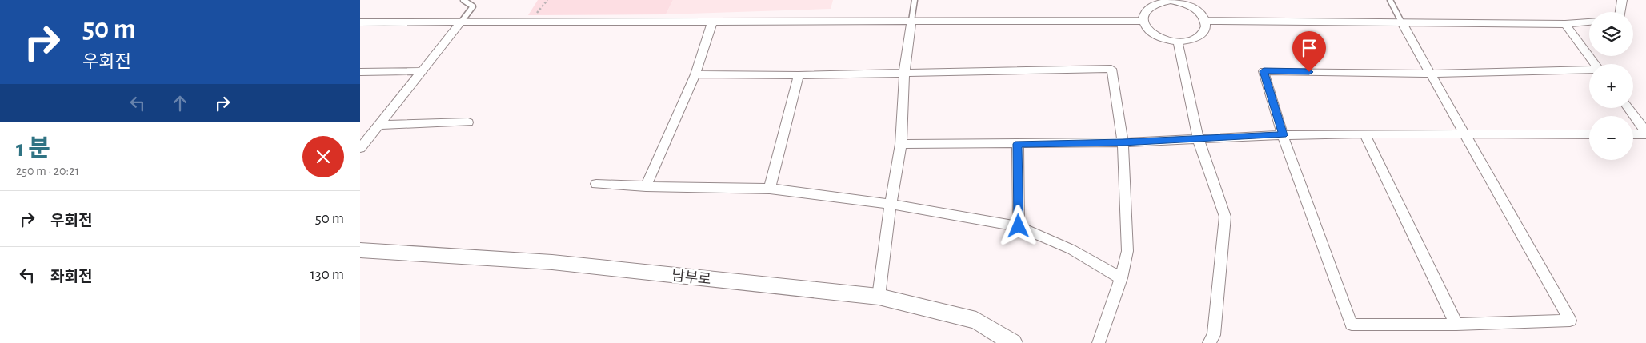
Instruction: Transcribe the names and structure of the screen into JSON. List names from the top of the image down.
{
  "streets": {
    "main road": ["남부로"]
  },
  "page": {
    "turn": ["50 m", "우회전"],
    "map_buttons": ["+", "−"],
    "heading": ["1 분", "250 m · 20:21"],
    "list": [
      {
        "name": "우회전",
        "value": "50 m"
      },
      {
        "name": "좌회전",
        "value": "130 m"
      }
    ]
  }
}
